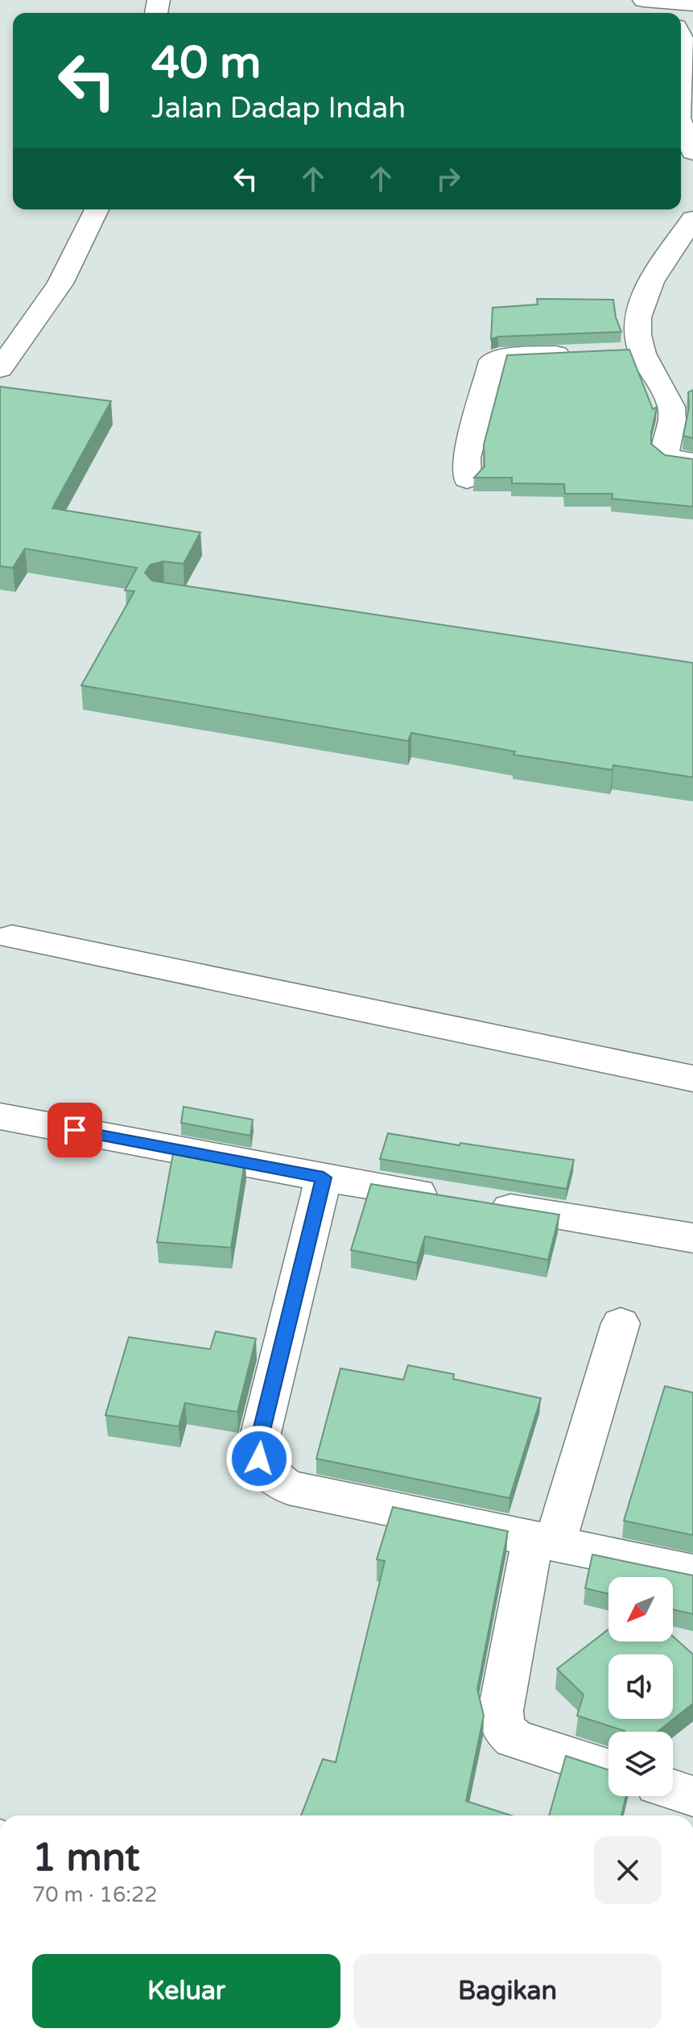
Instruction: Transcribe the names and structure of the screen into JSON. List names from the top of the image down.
{
  "north": "bottom left",
  "page": {
    "turn": ["40 m", "Jalan Dadap Indah"],
    "heading": ["1 mnt", "70 m · 16:22"],
    "buttons": ["Keluar", "Bagikan"]
  }
}
